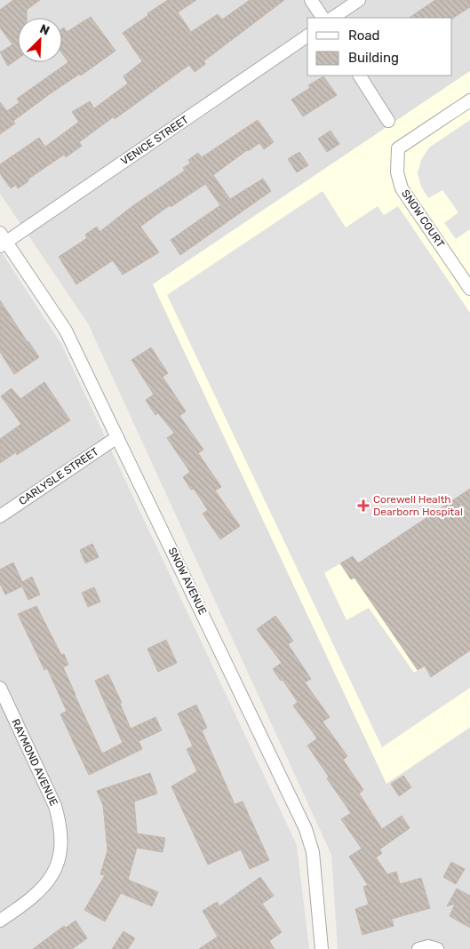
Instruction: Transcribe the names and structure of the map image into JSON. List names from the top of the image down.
{
  "streets": {
    "street": [
      "VENICE STREET",
      "SNOW COURT",
      "CARLYSLE STREET",
      "SNOW AVENUE",
      "RAYMOND AVENUE"
    ]
  },
  "crossings": [
    ["VENICE STREET", "SNOW AVENUE"],
    ["CARLYSLE STREET", "SNOW AVENUE"]
  ],
  "places": {
    "health": ["Corewell Health Dearborn Hospital"]
  },
  "legend": ["Road", "Building"],
  "north": "top right"
}
